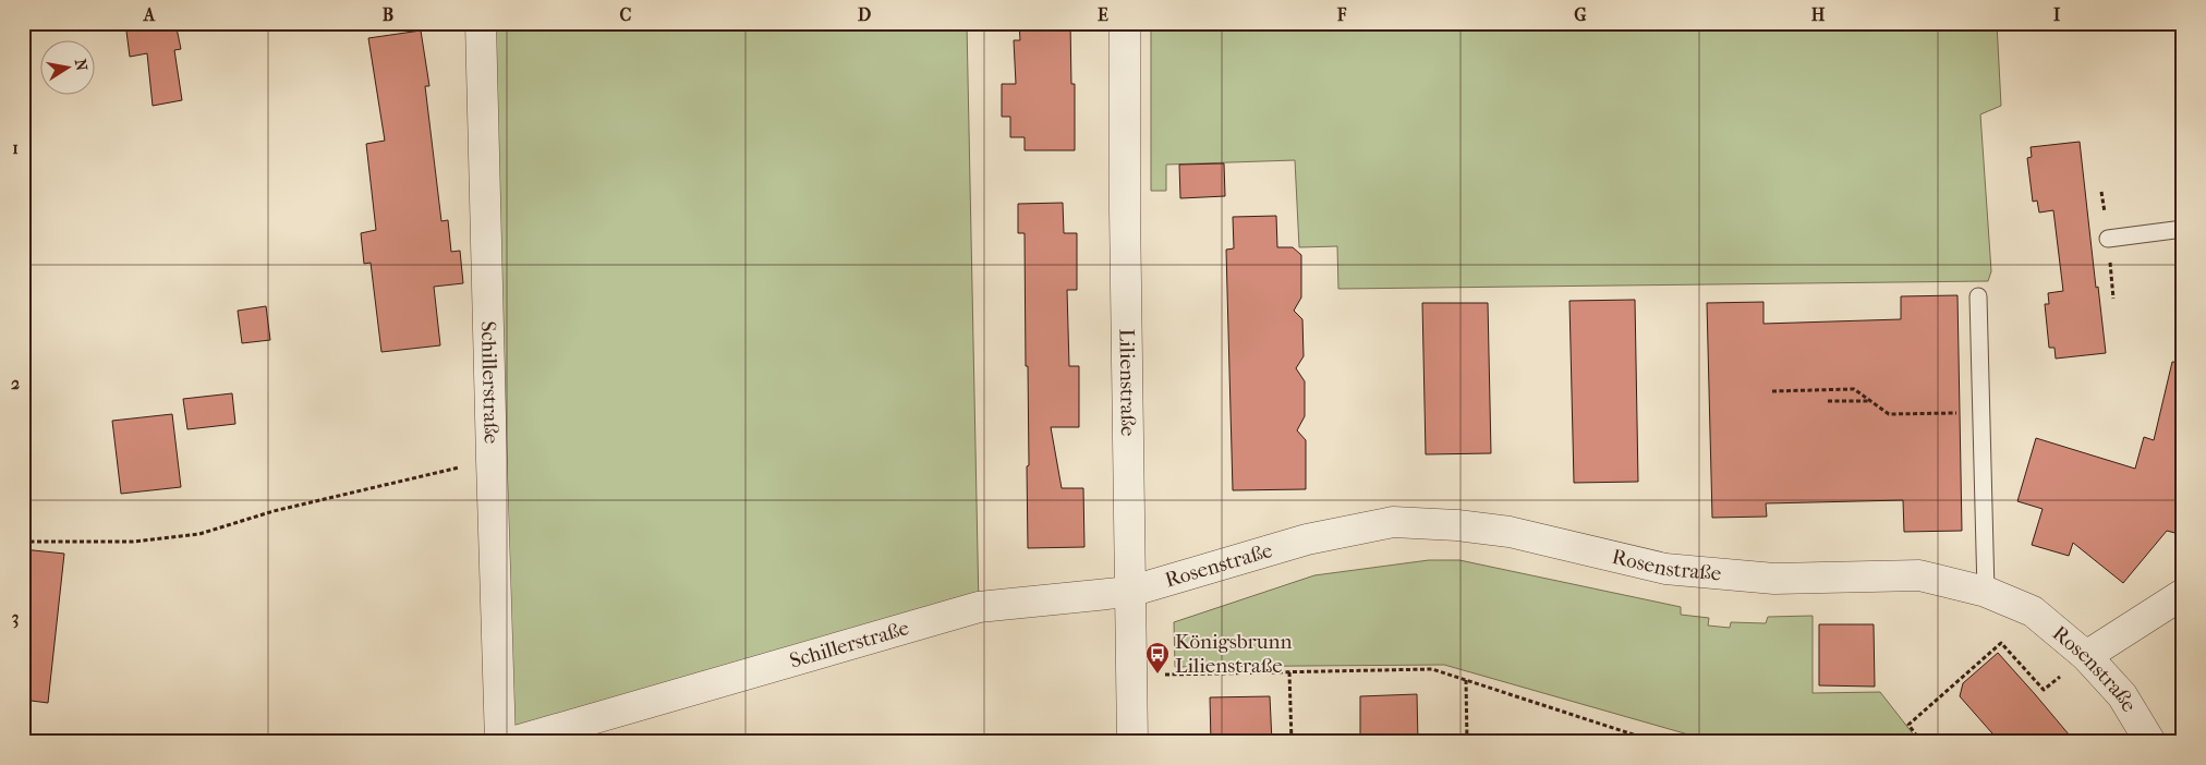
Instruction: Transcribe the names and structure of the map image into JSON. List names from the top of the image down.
{
  "streets": {
    "street": ["Schillerstraße", "Lilienstraße", "Rosenstraße"]
  },
  "crossings": [
    ["Schillerstraße", "Lilienstraße"],
    ["Schillerstraße", "Rosenstraße"],
    ["Lilienstraße", "Rosenstraße"]
  ],
  "places": {
    "bus stop": ["Königsbrunn Lilienstraße"]
  },
  "north": "right",
  "grid": {
    "columns": [
      "A",
      "B",
      "C",
      "D",
      "E",
      "F",
      "G",
      "H",
      "I"
    ],
    "rows": ["1", "2", "3"]
  }
}
